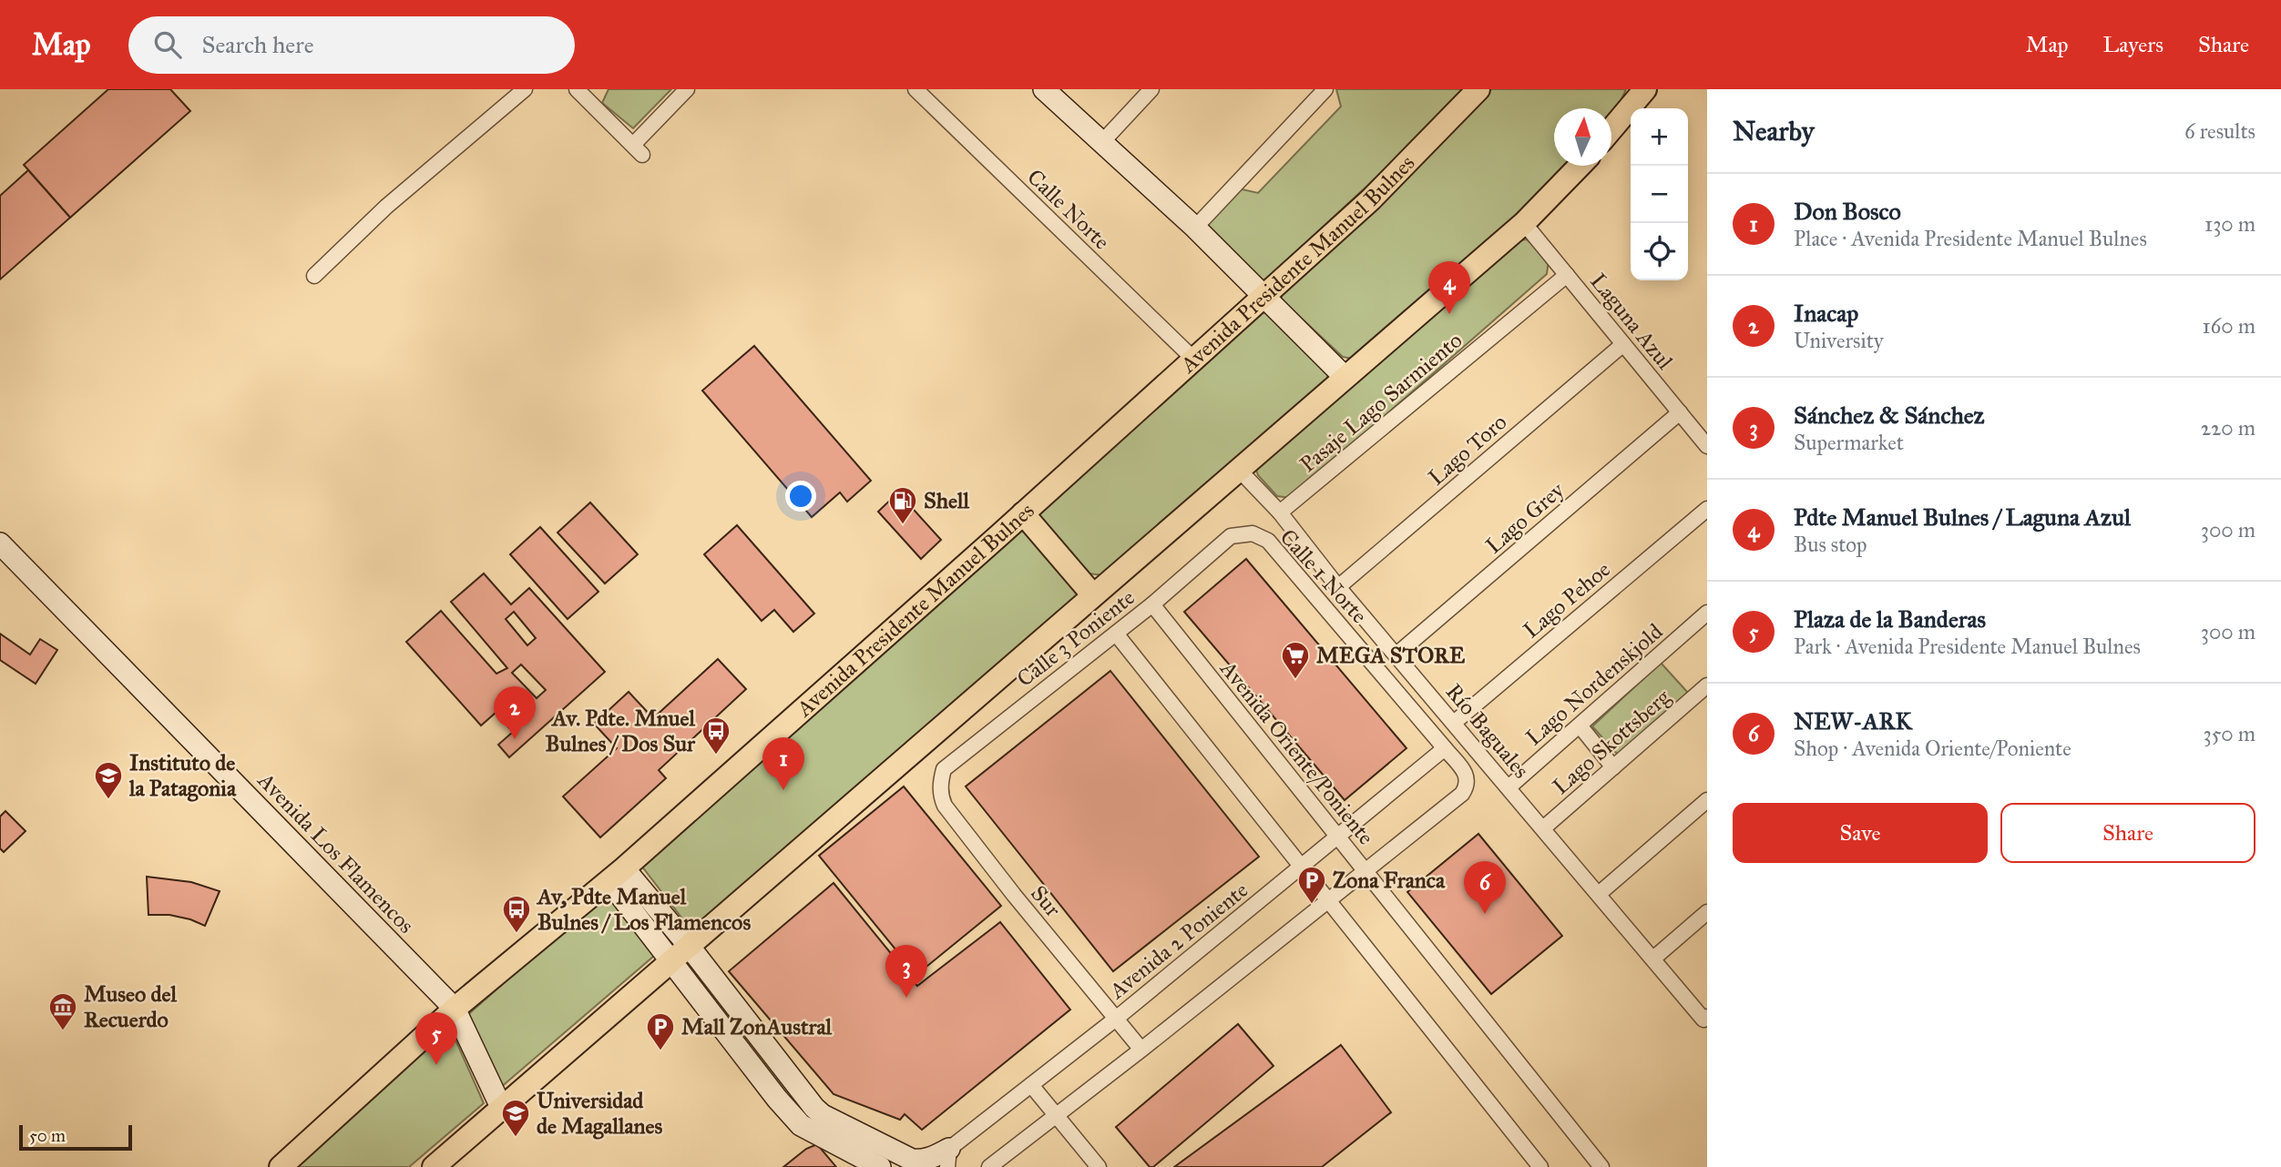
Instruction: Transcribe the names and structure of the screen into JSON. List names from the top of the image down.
{
  "streets": {
    "main road": ["Avenida Presidente Manuel Bulnes"],
    "street": [
      "Calle Norte",
      "Laguna Azul",
      "Pasaje Lago Sarmiento",
      "Lago Toro",
      "Lago Grey",
      "Calle 1 Norte",
      "Lago Pehoe",
      "Calle 3 Poniente",
      "Lago Nordenskjold",
      "Río Baguales",
      "Lago Skottsberg",
      "Avenida Oriente/Poniente",
      "Avenida Los Flamencos",
      "Sur",
      "Avenida 2 Poniente"
    ]
  },
  "crossings": [
    ["Calle Norte", "Avenida Presidente Manuel Bulnes"],
    ["Avenida Presidente Manuel Bulnes", "Avenida Los Flamencos"],
    ["Laguna Azul", "Pasaje Lago Sarmiento"],
    ["Laguna Azul", "Lago Toro"],
    ["Laguna Azul", "Lago Grey"],
    ["Pasaje Lago Sarmiento", "Río Baguales"],
    ["Lago Toro", "Río Baguales"],
    ["Lago Grey", "Río Baguales"],
    ["Calle 1 Norte", "Calle 3 Poniente"],
    ["Calle 1 Norte", "Avenida Oriente/Poniente"],
    ["Calle 1 Norte", "Avenida 2 Poniente"],
    ["Lago Pehoe", "Río Baguales"],
    ["Calle 3 Poniente", "Avenida Oriente/Poniente"],
    ["Calle 3 Poniente", "Sur"],
    ["Lago Nordenskjold", "Río Baguales"],
    ["Río Baguales", "Lago Skottsberg"],
    ["Avenida Oriente/Poniente", "Avenida 2 Poniente"],
    ["Sur", "Avenida 2 Poniente"]
  ],
  "places": {
    "fuel station": ["Shell"],
    "supermarket": ["MEGA STORE"],
    "bus stop": ["Av. Pdte. Mnuel Bulnes / Dos Sur", "Av, Pdte Manuel Bulnes / Los Flamencos"],
    "school or university": ["Instituto de la Patagonia", "Universidad de Magallanes"],
    "parking": ["Zona Franca", "Mall ZonAustral"],
    "museum": ["Museo del Recuerdo"]
  },
  "scale_bar": "50 m",
  "north": "top",
  "page": {
    "header": "Map",
    "search": "Search here",
    "nav": ["Map", "Layers", "Share"],
    "heading": ["Nearby", "6 results"],
    "map_buttons": ["+", "−"],
    "list": [
      {
        "mark": "1",
        "name": "Don Bosco",
        "note": "Place · Avenida Presidente Manuel Bulnes",
        "value": "130 m"
      },
      {
        "mark": "2",
        "name": "Inacap",
        "note": "University",
        "value": "160 m"
      },
      {
        "mark": "3",
        "name": "Sánchez & Sánchez",
        "note": "Supermarket",
        "value": "220 m"
      },
      {
        "mark": "4",
        "name": "Pdte Manuel Bulnes / Laguna Azul",
        "note": "Bus stop",
        "value": "300 m"
      },
      {
        "mark": "5",
        "name": "Plaza de la Banderas",
        "note": "Park · Avenida Presidente Manuel Bulnes",
        "value": "300 m"
      },
      {
        "mark": "6",
        "name": "NEW-ARK",
        "note": "Shop · Avenida Oriente/Poniente",
        "value": "350 m"
      }
    ],
    "pins": [
      "4",
      "2",
      "1",
      "6",
      "3",
      "5"
    ],
    "buttons": ["Save", "Share"],
    "scale": "50 m"
  }
}
